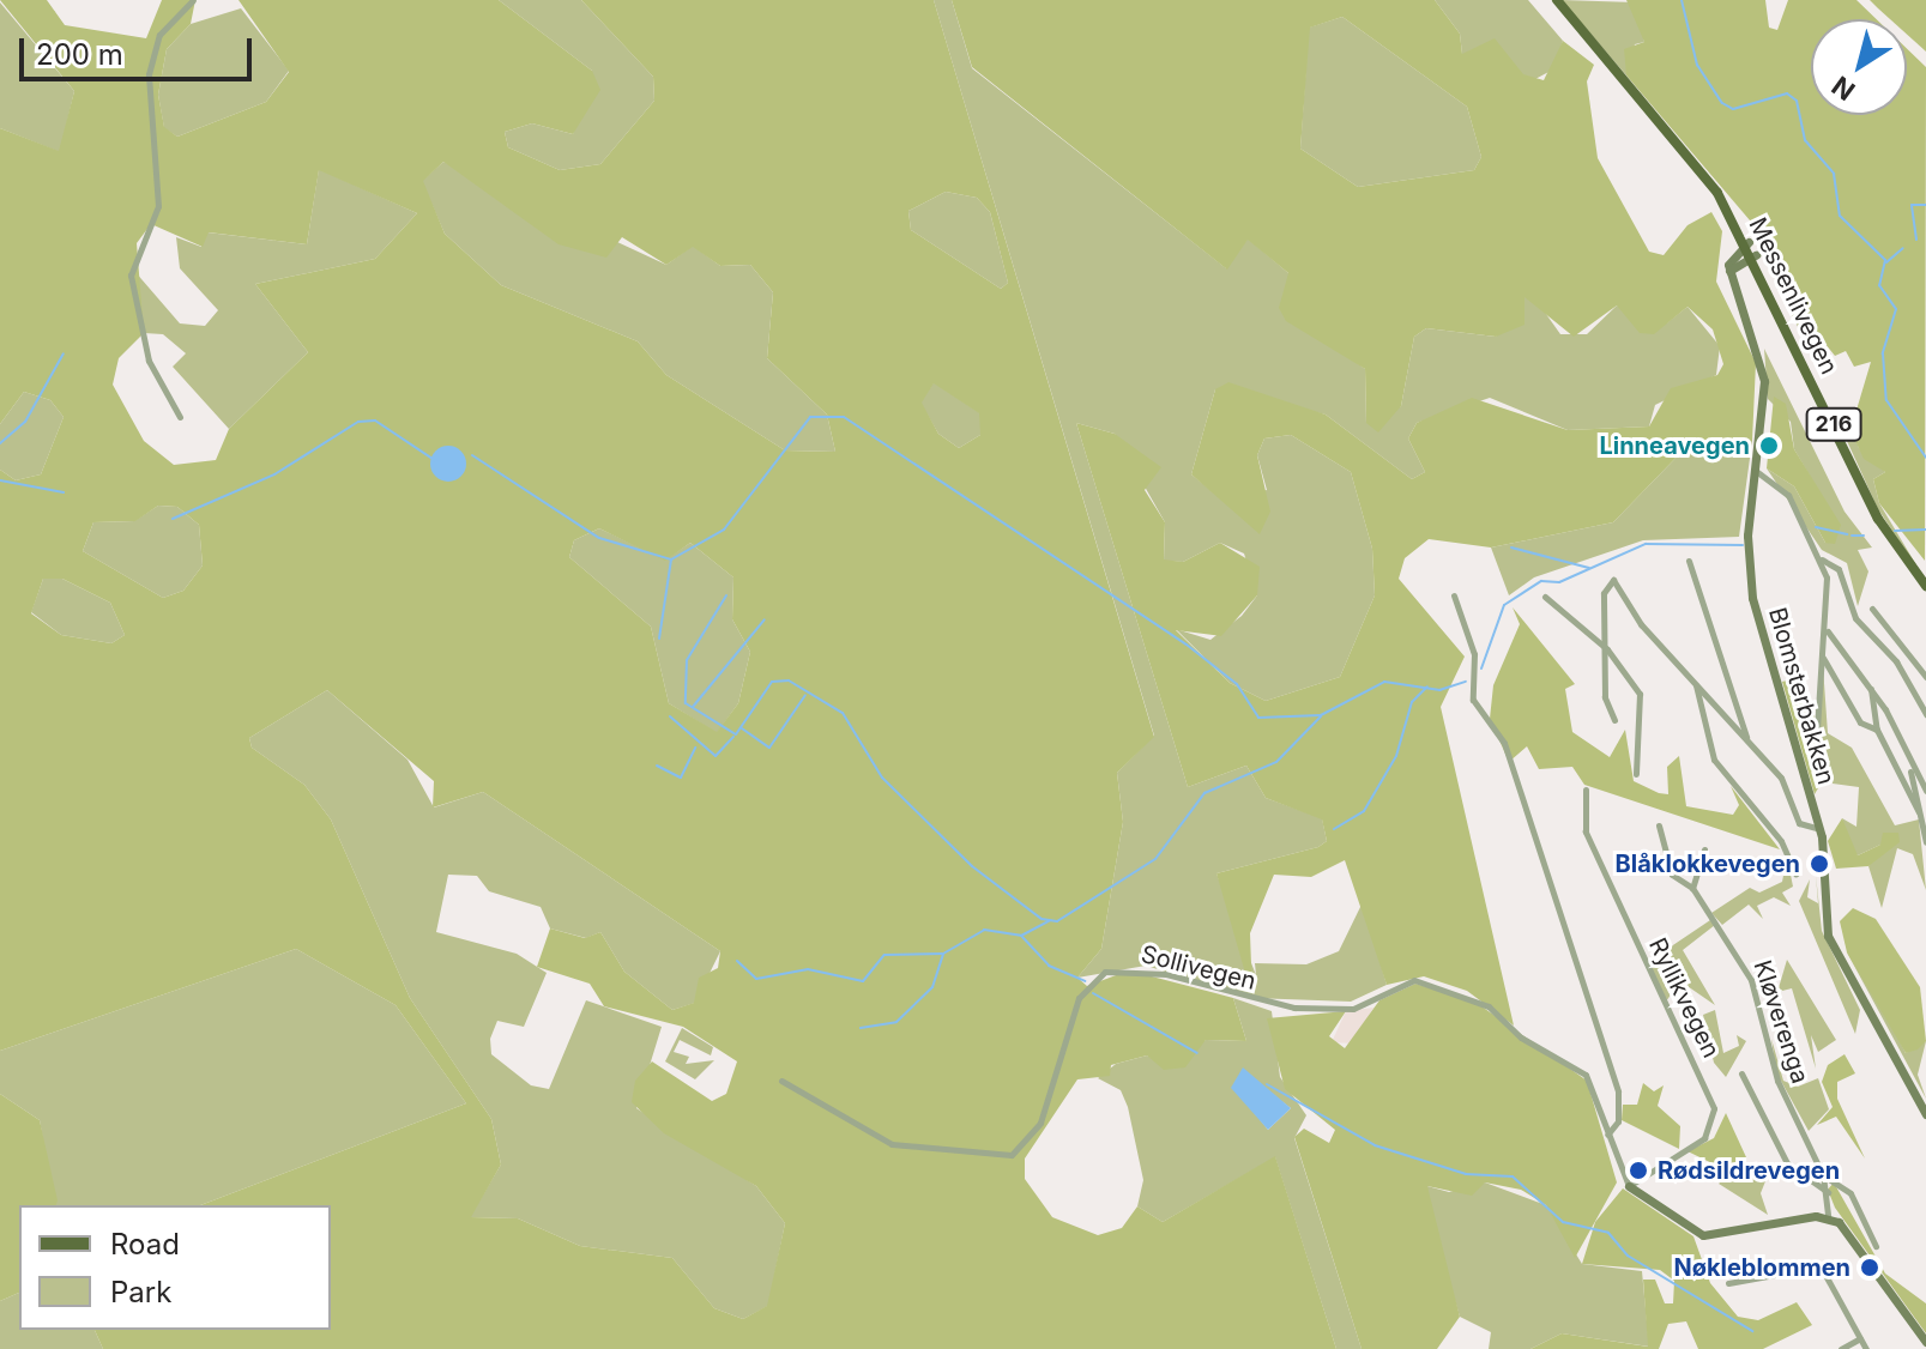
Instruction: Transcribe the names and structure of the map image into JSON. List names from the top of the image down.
{
  "streets": {
    "main road": ["Messenlivegen", "216"],
    "street": [
      "Blomsterbakken",
      "Sollivegen",
      "Ryllikvegen",
      "Kløverenga"
    ]
  },
  "places": [
    "Linneavegen",
    "Blåklokkevegen",
    "Rødsildrevegen",
    "Nøkleblommen"
  ],
  "legend": ["Road", "Park"],
  "scale_bar": "200 m",
  "north": "bottom left"
}
